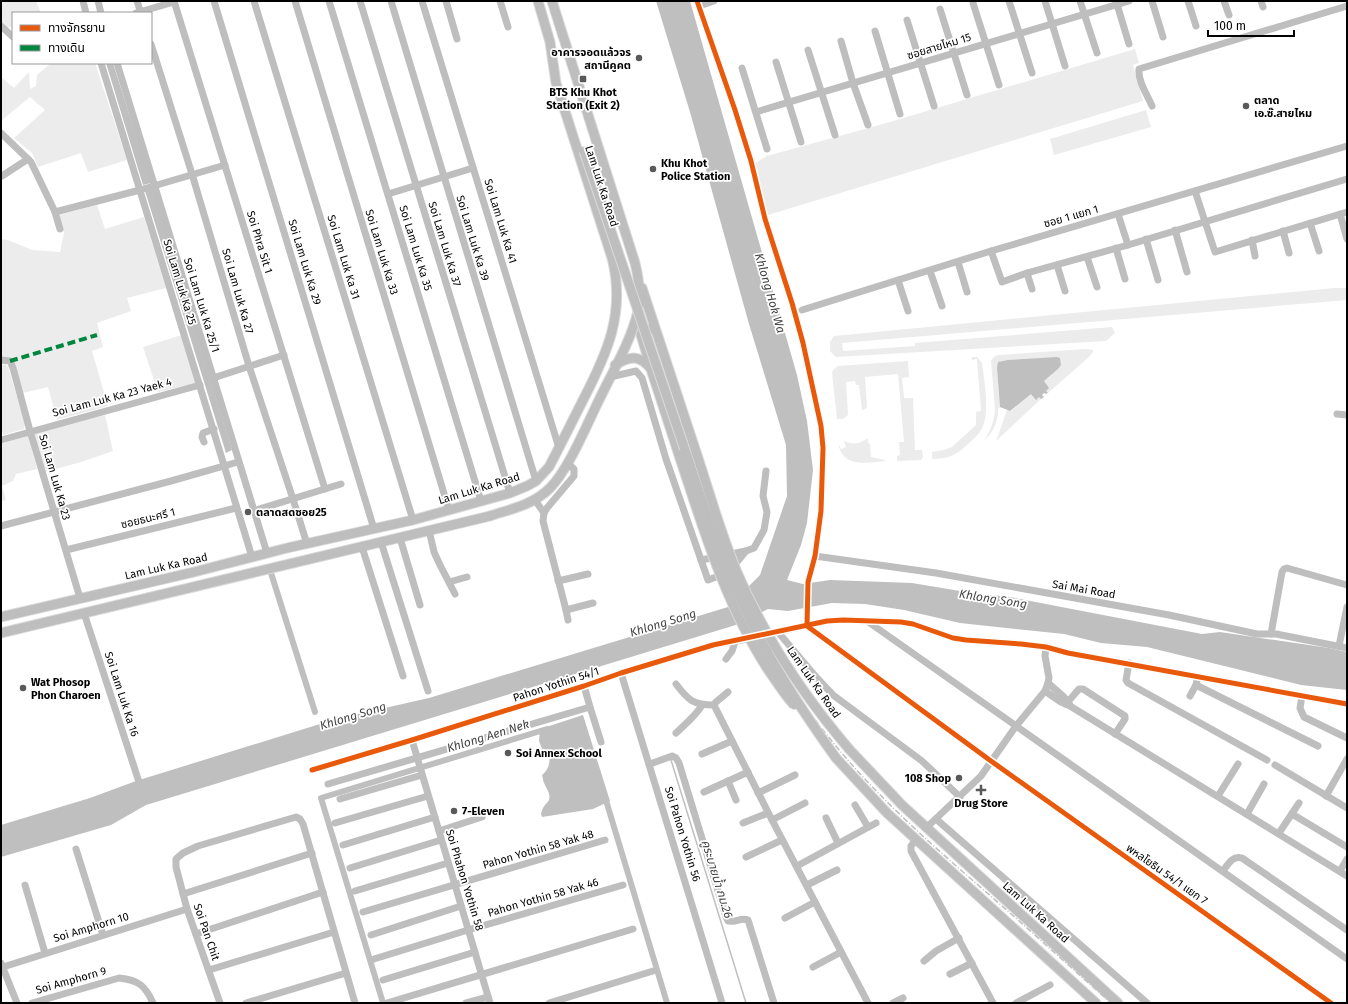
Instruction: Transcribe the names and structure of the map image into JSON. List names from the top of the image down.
{
  "streets": {
    "main road": ["Lam Luk Ka Road"],
    "street": [
      "ซอยสายไหม 15",
      "ซอย 1 แยก 1",
      "Soi Lam Luk Ka 41",
      "Soi Lam Luk Ka 39",
      "Soi Phra Sit 1",
      "Soi Lam Luk Ka 37",
      "Soi Lam Luk Ka 35",
      "Soi Lam Luk Ka 33",
      "Soi Lam Luk Ka 31",
      "Soi Lam Luk Ka 29",
      "Soi Lam Luk Ka 25",
      "Soi Lam Luk Ka 27",
      "Soi Lam Luk Ka 25/1",
      "Soi Lam Luk Ka 23 Yaek 4",
      "Soi Lam Luk Ka 23",
      "ซอยธนะศรี 1",
      "Sai Mai Road",
      "Pahon Yothin 54/1",
      "Soi Lam Luk Ka 16",
      "Soi Pahon Yothin 56",
      "Pahon Yothin 58 Yak 48",
      "พหลโยธิน 54/1 แยก 7",
      "Soi Phahon Yothin 58",
      "Pahon Yothin 58 Yak 46",
      "Soi Amphorn 10",
      "Soi Pan Chit",
      "Soi Amphorn 9"
    ]
  },
  "crossings": [
    ["Lam Luk Ka Road", "Soi Lam Luk Ka 41"],
    ["Lam Luk Ka Road", "Soi Lam Luk Ka 39"],
    ["Lam Luk Ka Road", "Soi Lam Luk Ka 37"],
    ["Lam Luk Ka Road", "Soi Lam Luk Ka 35"],
    ["Lam Luk Ka Road", "Soi Lam Luk Ka 33"],
    ["Lam Luk Ka Road", "Soi Lam Luk Ka 31"],
    ["Lam Luk Ka Road", "Soi Lam Luk Ka 29"],
    ["Lam Luk Ka Road", "Soi Lam Luk Ka 25"],
    ["Lam Luk Ka Road", "Soi Lam Luk Ka 27"],
    ["Lam Luk Ka Road", "Soi Lam Luk Ka 25/1"],
    ["Lam Luk Ka Road", "Soi Lam Luk Ka 23"],
    ["Lam Luk Ka Road", "Soi Lam Luk Ka 16"],
    ["Soi Lam Luk Ka 25", "Soi Lam Luk Ka 23 Yaek 4"],
    ["Soi Lam Luk Ka 25", "ซอยธนะศรี 1"],
    ["Soi Lam Luk Ka 23 Yaek 4", "Soi Lam Luk Ka 23"],
    ["Soi Lam Luk Ka 23", "ซอยธนะศรี 1"],
    ["Pahon Yothin 54/1", "Soi Pahon Yothin 56"],
    ["Pahon Yothin 54/1", "พหลโยธิน 54/1 แยก 7"],
    ["Pahon Yothin 54/1", "Soi Phahon Yothin 58"],
    ["Pahon Yothin 58 Yak 48", "Soi Phahon Yothin 58"],
    ["Soi Phahon Yothin 58", "Pahon Yothin 58 Yak 46"],
    ["Soi Amphorn 10", "Soi Pan Chit"]
  ],
  "water": [
    "Khlong Hok Wa",
    "Khlong Song",
    "Khlong Aen Nek",
    "คูระบายน้ำ กม.26"
  ],
  "places": {
    "other": [
      "อาคารจอดแล้วจร สถานีคูคต",
      "ตลาด เอ.ซ๊.สายไหม",
      "Khu Khot Police Station",
      "ตลาดสดซอย25",
      "Wat Phosop Phon Charoen",
      "Soi Annex School",
      "108 Shop",
      "7-Eleven"
    ],
    "transit": ["BTS Khu Khot Station (Exit 2)"],
    "health": ["Drug Store"]
  },
  "legend": ["ทางจักรยาน", "ทางเดิน"],
  "scale_bar": "100 m"
}
